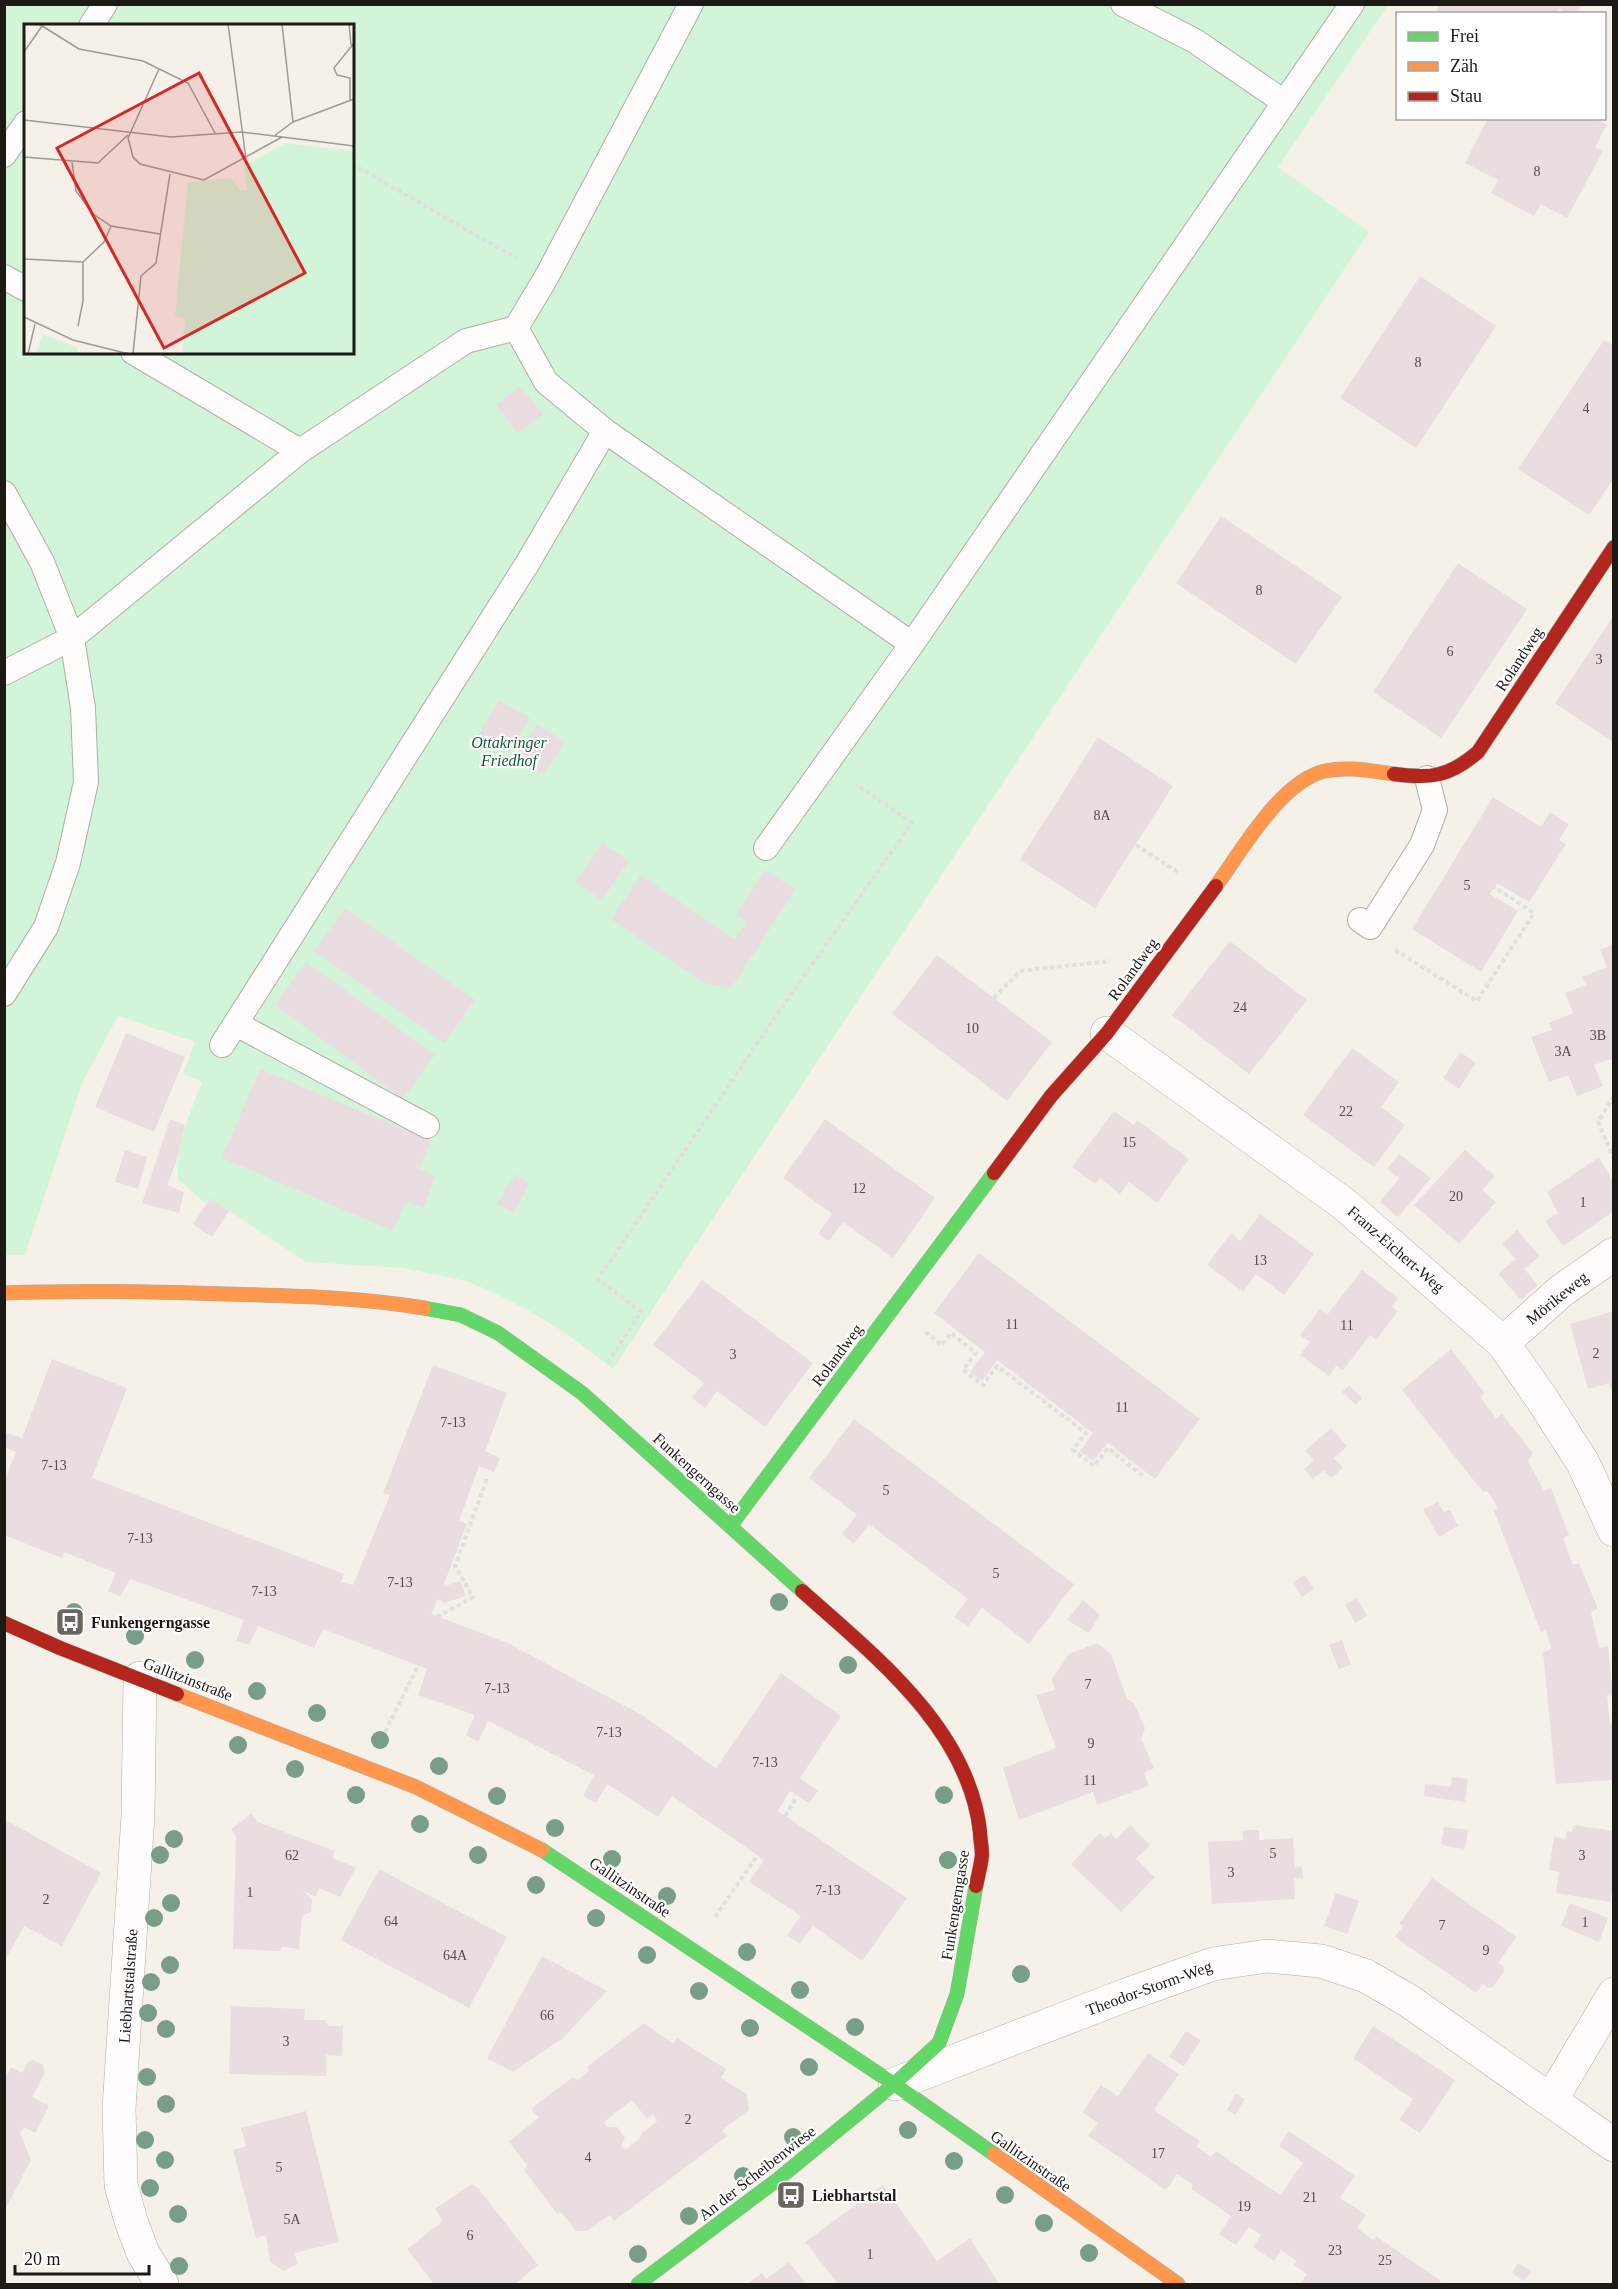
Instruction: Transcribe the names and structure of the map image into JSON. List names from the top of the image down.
{
  "streets": {
    "street": [
      "Rolandweg",
      "Franz-Eichert-Weg",
      "Mörikeweg",
      "Funkengerngasse",
      "Gallitzinstraße",
      "Liebhartstalstraße",
      "Theodor-Storm-Weg",
      "An der Scheibenwiese"
    ]
  },
  "crossings": [
    ["Rolandweg", "Franz-Eichert-Weg"],
    ["Rolandweg", "Funkengerngasse"],
    ["Franz-Eichert-Weg", "Mörikeweg"],
    ["Funkengerngasse", "Gallitzinstraße"],
    ["Funkengerngasse", "Theodor-Storm-Weg"],
    ["Funkengerngasse", "An der Scheibenwiese"],
    ["Gallitzinstraße", "Liebhartstalstraße"],
    ["Gallitzinstraße", "Theodor-Storm-Weg"],
    ["Gallitzinstraße", "An der Scheibenwiese"],
    ["Theodor-Storm-Weg", "An der Scheibenwiese"]
  ],
  "parks": ["Ottakringer Friedhof"],
  "places": {
    "bus stop": ["Funkengerngasse", "Liebhartstal"]
  },
  "house_numbers": [
    "8",
    "8",
    "4",
    "8",
    "6",
    "3",
    "8A",
    "5",
    "24",
    "10",
    "3B",
    "3A",
    "22",
    "15",
    "12",
    "20",
    "1",
    "13",
    "11",
    "11",
    "2",
    "3",
    "11",
    "7-13",
    "7-13",
    "5",
    "7-13",
    "5",
    "7-13",
    "7-13",
    "7",
    "7-13",
    "7-13",
    "9",
    "7-13",
    "11",
    "5",
    "62",
    "3",
    "3",
    "7-13",
    "1",
    "2",
    "64",
    "1",
    "7",
    "9",
    "64A",
    "66",
    "3",
    "2",
    "17",
    "4",
    "5",
    "21",
    "19",
    "5A",
    "6",
    "23",
    "1",
    "25"
  ],
  "legend": ["Frei", "Zäh", "Stau"],
  "scale_bar": "20 m"
}
